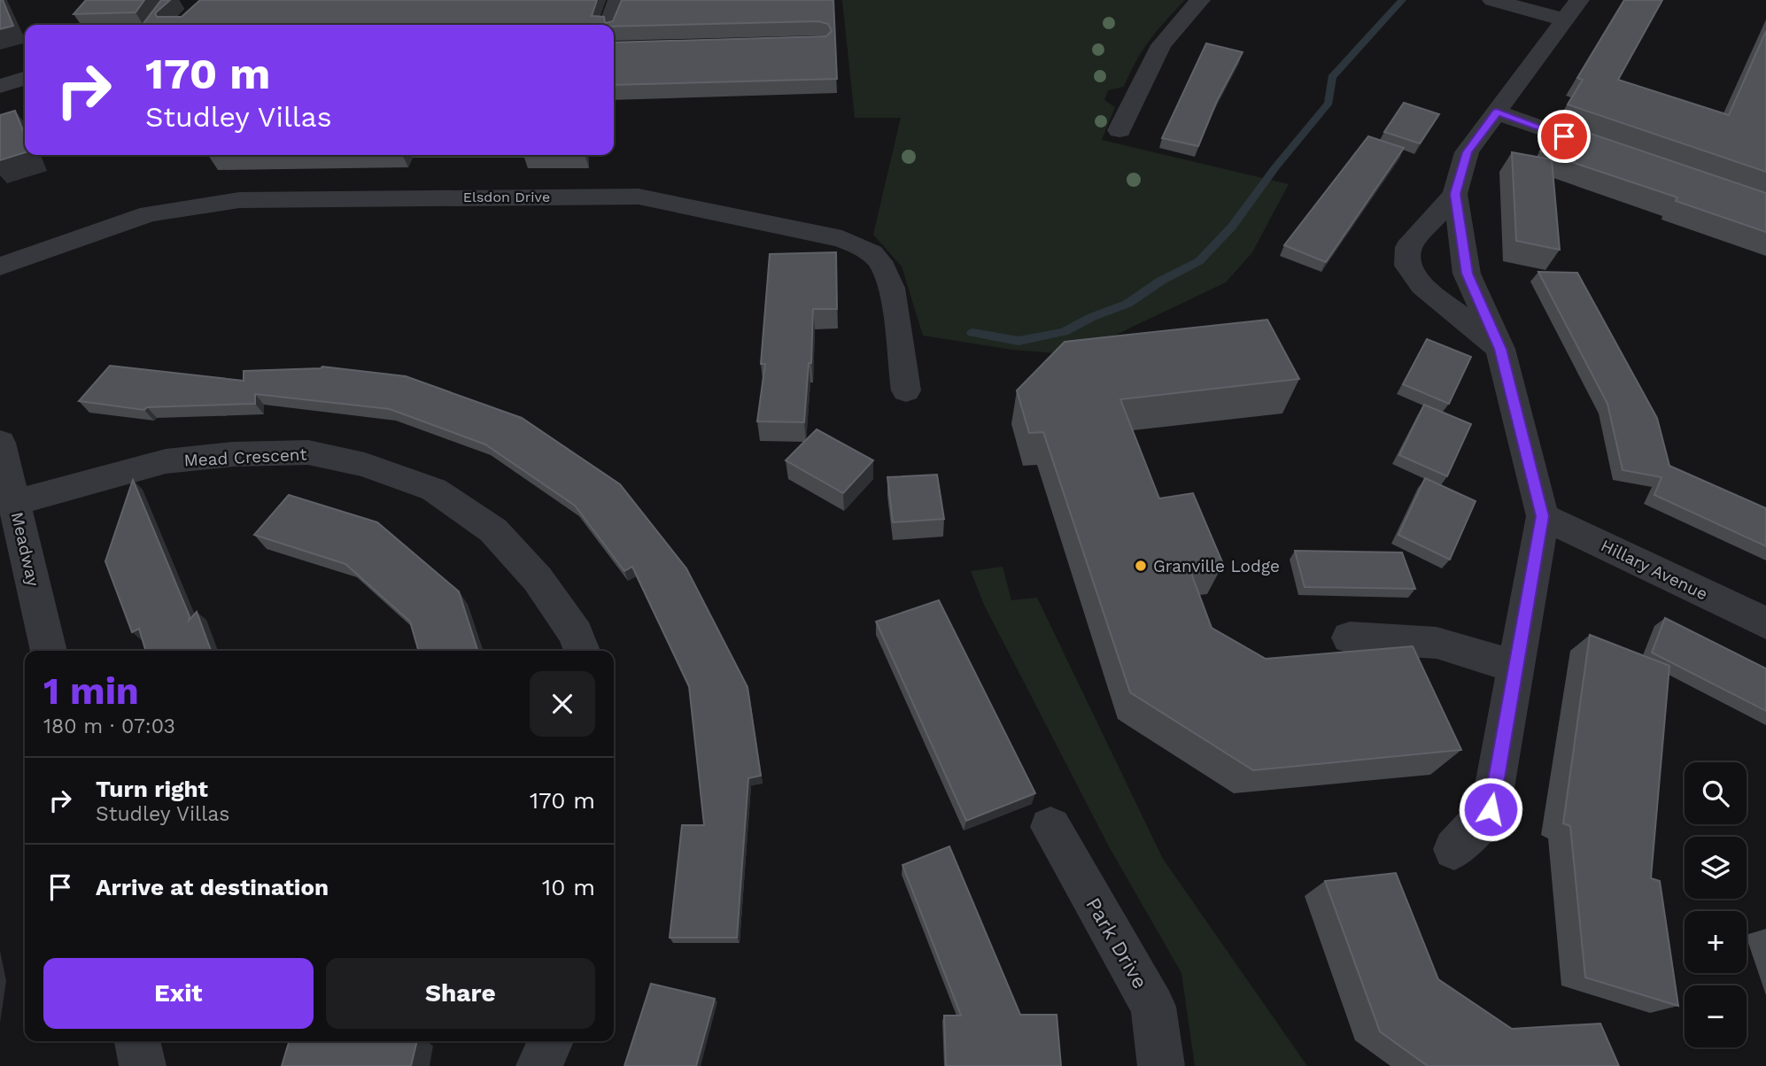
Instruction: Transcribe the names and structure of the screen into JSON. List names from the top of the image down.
{
  "streets": {
    "street": [
      "Elsdon Drive",
      "Mead Crescent",
      "Meadway",
      "Hillary Avenue",
      "Park Drive"
    ]
  },
  "crossings": [
    ["Mead Crescent", "Meadway"]
  ],
  "places": ["Granville Lodge"],
  "page": {
    "turn": ["170 m", "Studley Villas"],
    "heading": ["1 min", "180 m · 07:03"],
    "list": [
      {
        "name": "Turn right",
        "note": "Studley Villas",
        "value": "170 m"
      },
      {
        "name": "Arrive at destination",
        "value": "10 m"
      }
    ],
    "map_buttons": ["+", "−"],
    "buttons": ["Exit", "Share"]
  }
}
